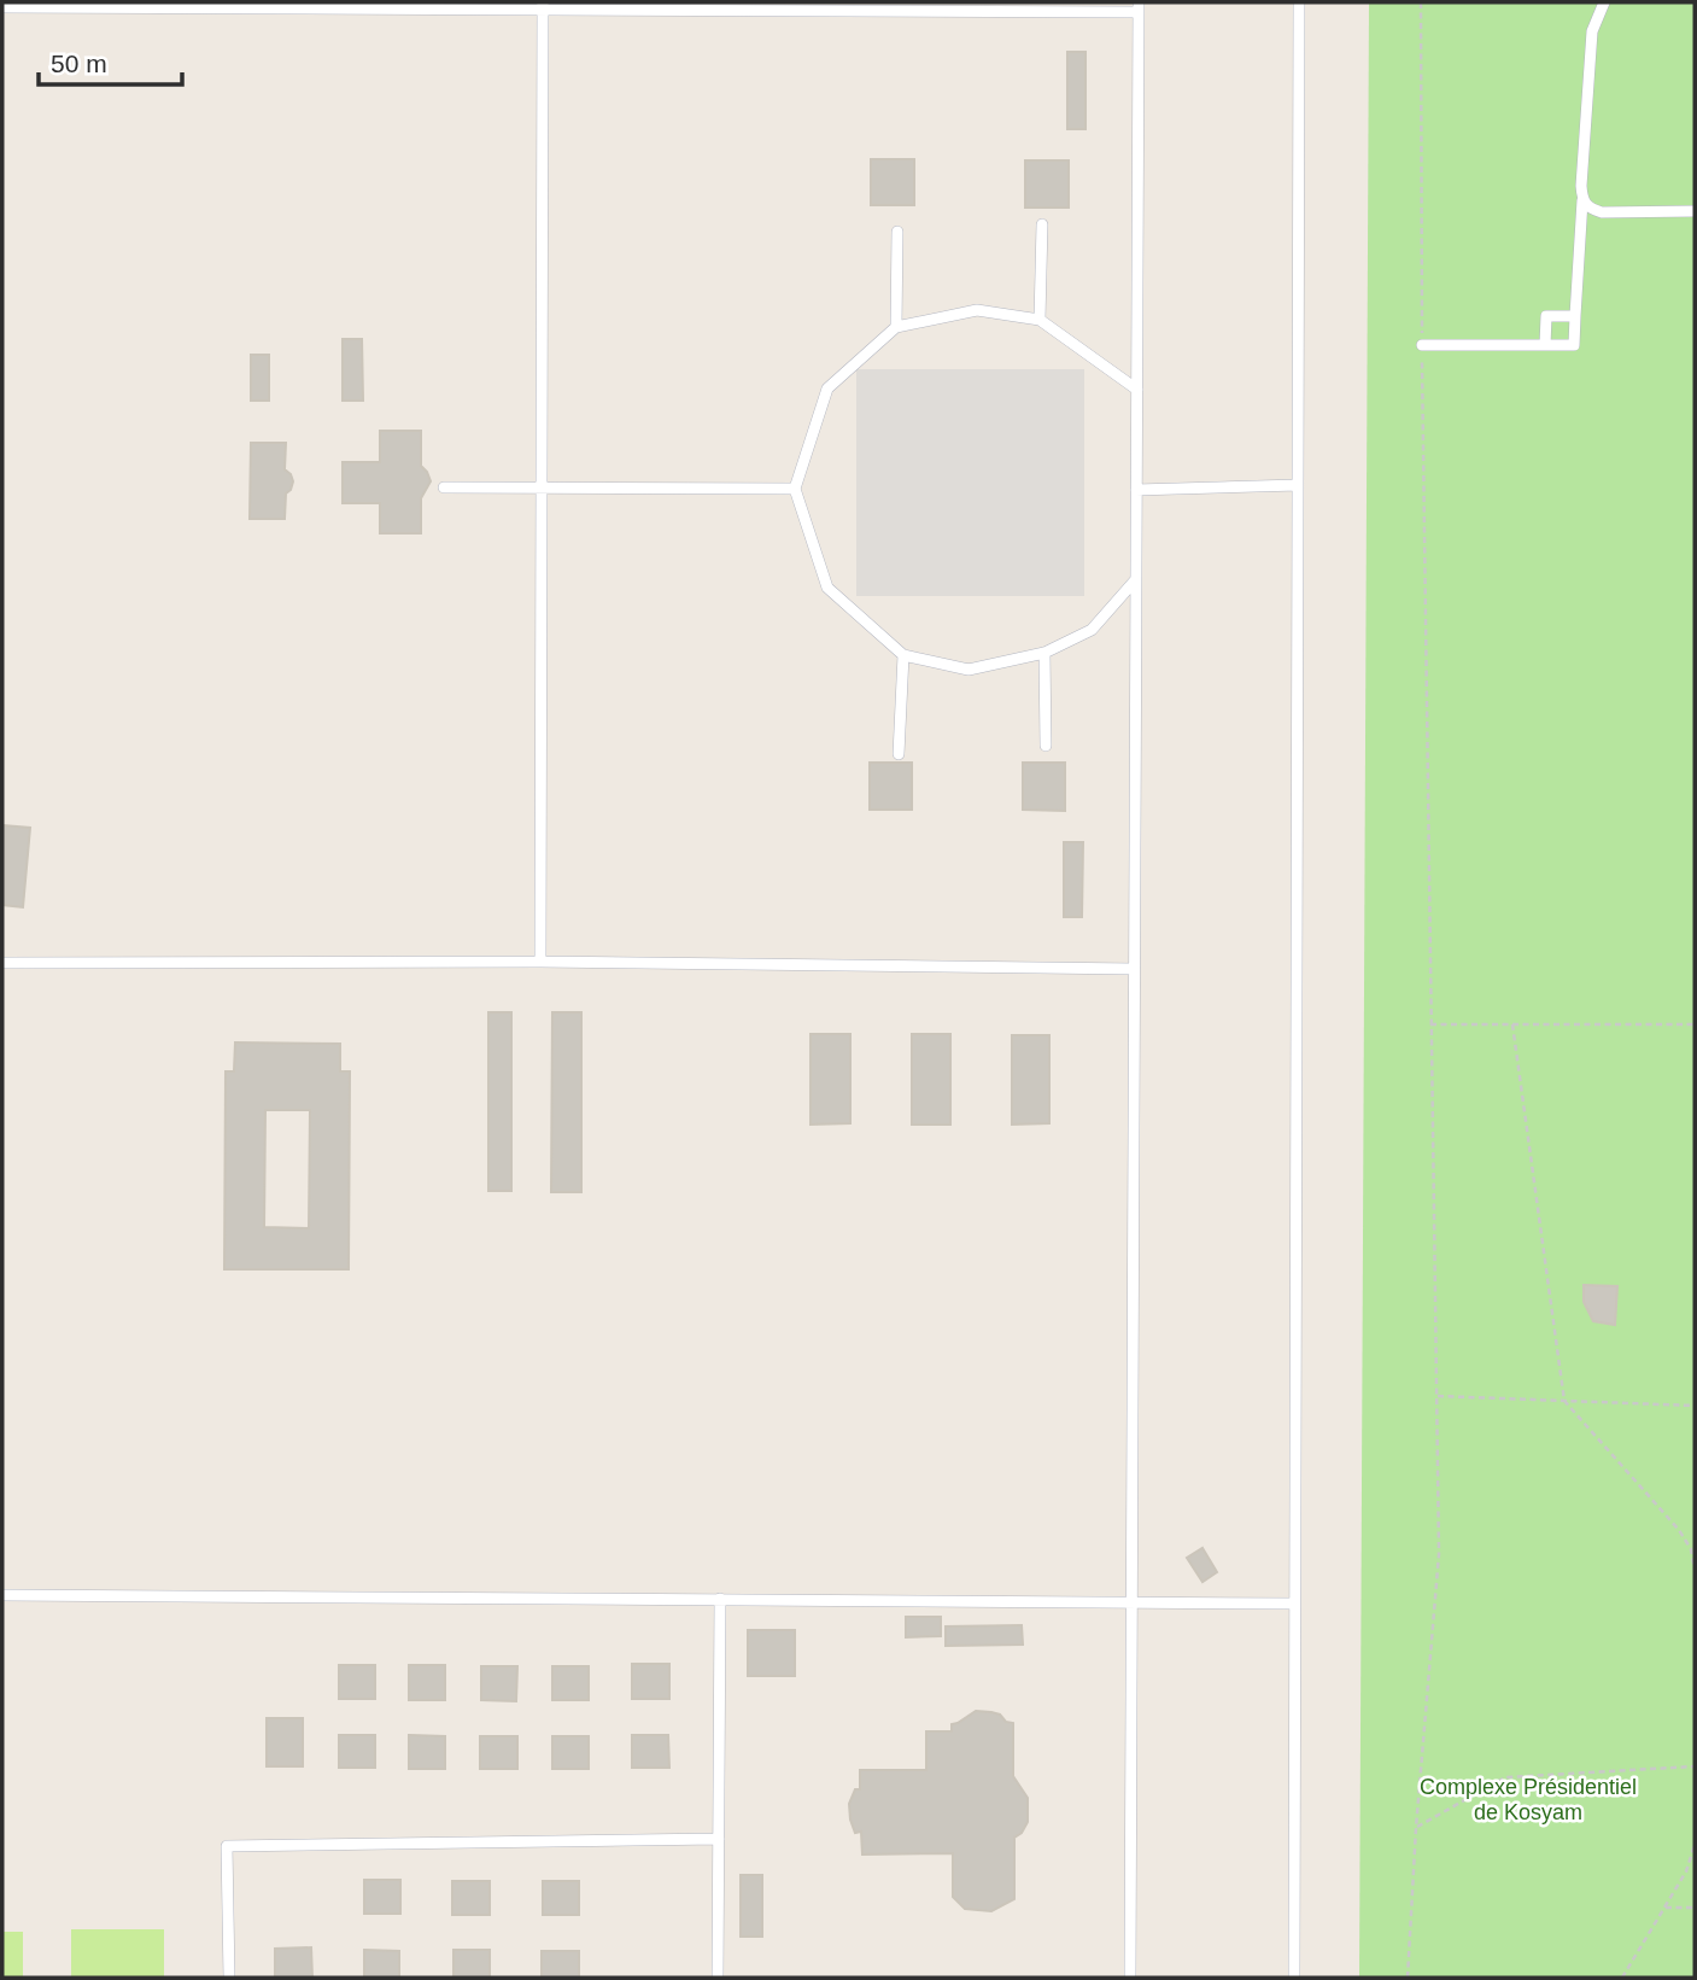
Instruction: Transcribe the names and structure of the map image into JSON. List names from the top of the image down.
{
  "parks": ["Complexe Présidentiel de Kosyam"],
  "scale_bar": "50 m"
}
